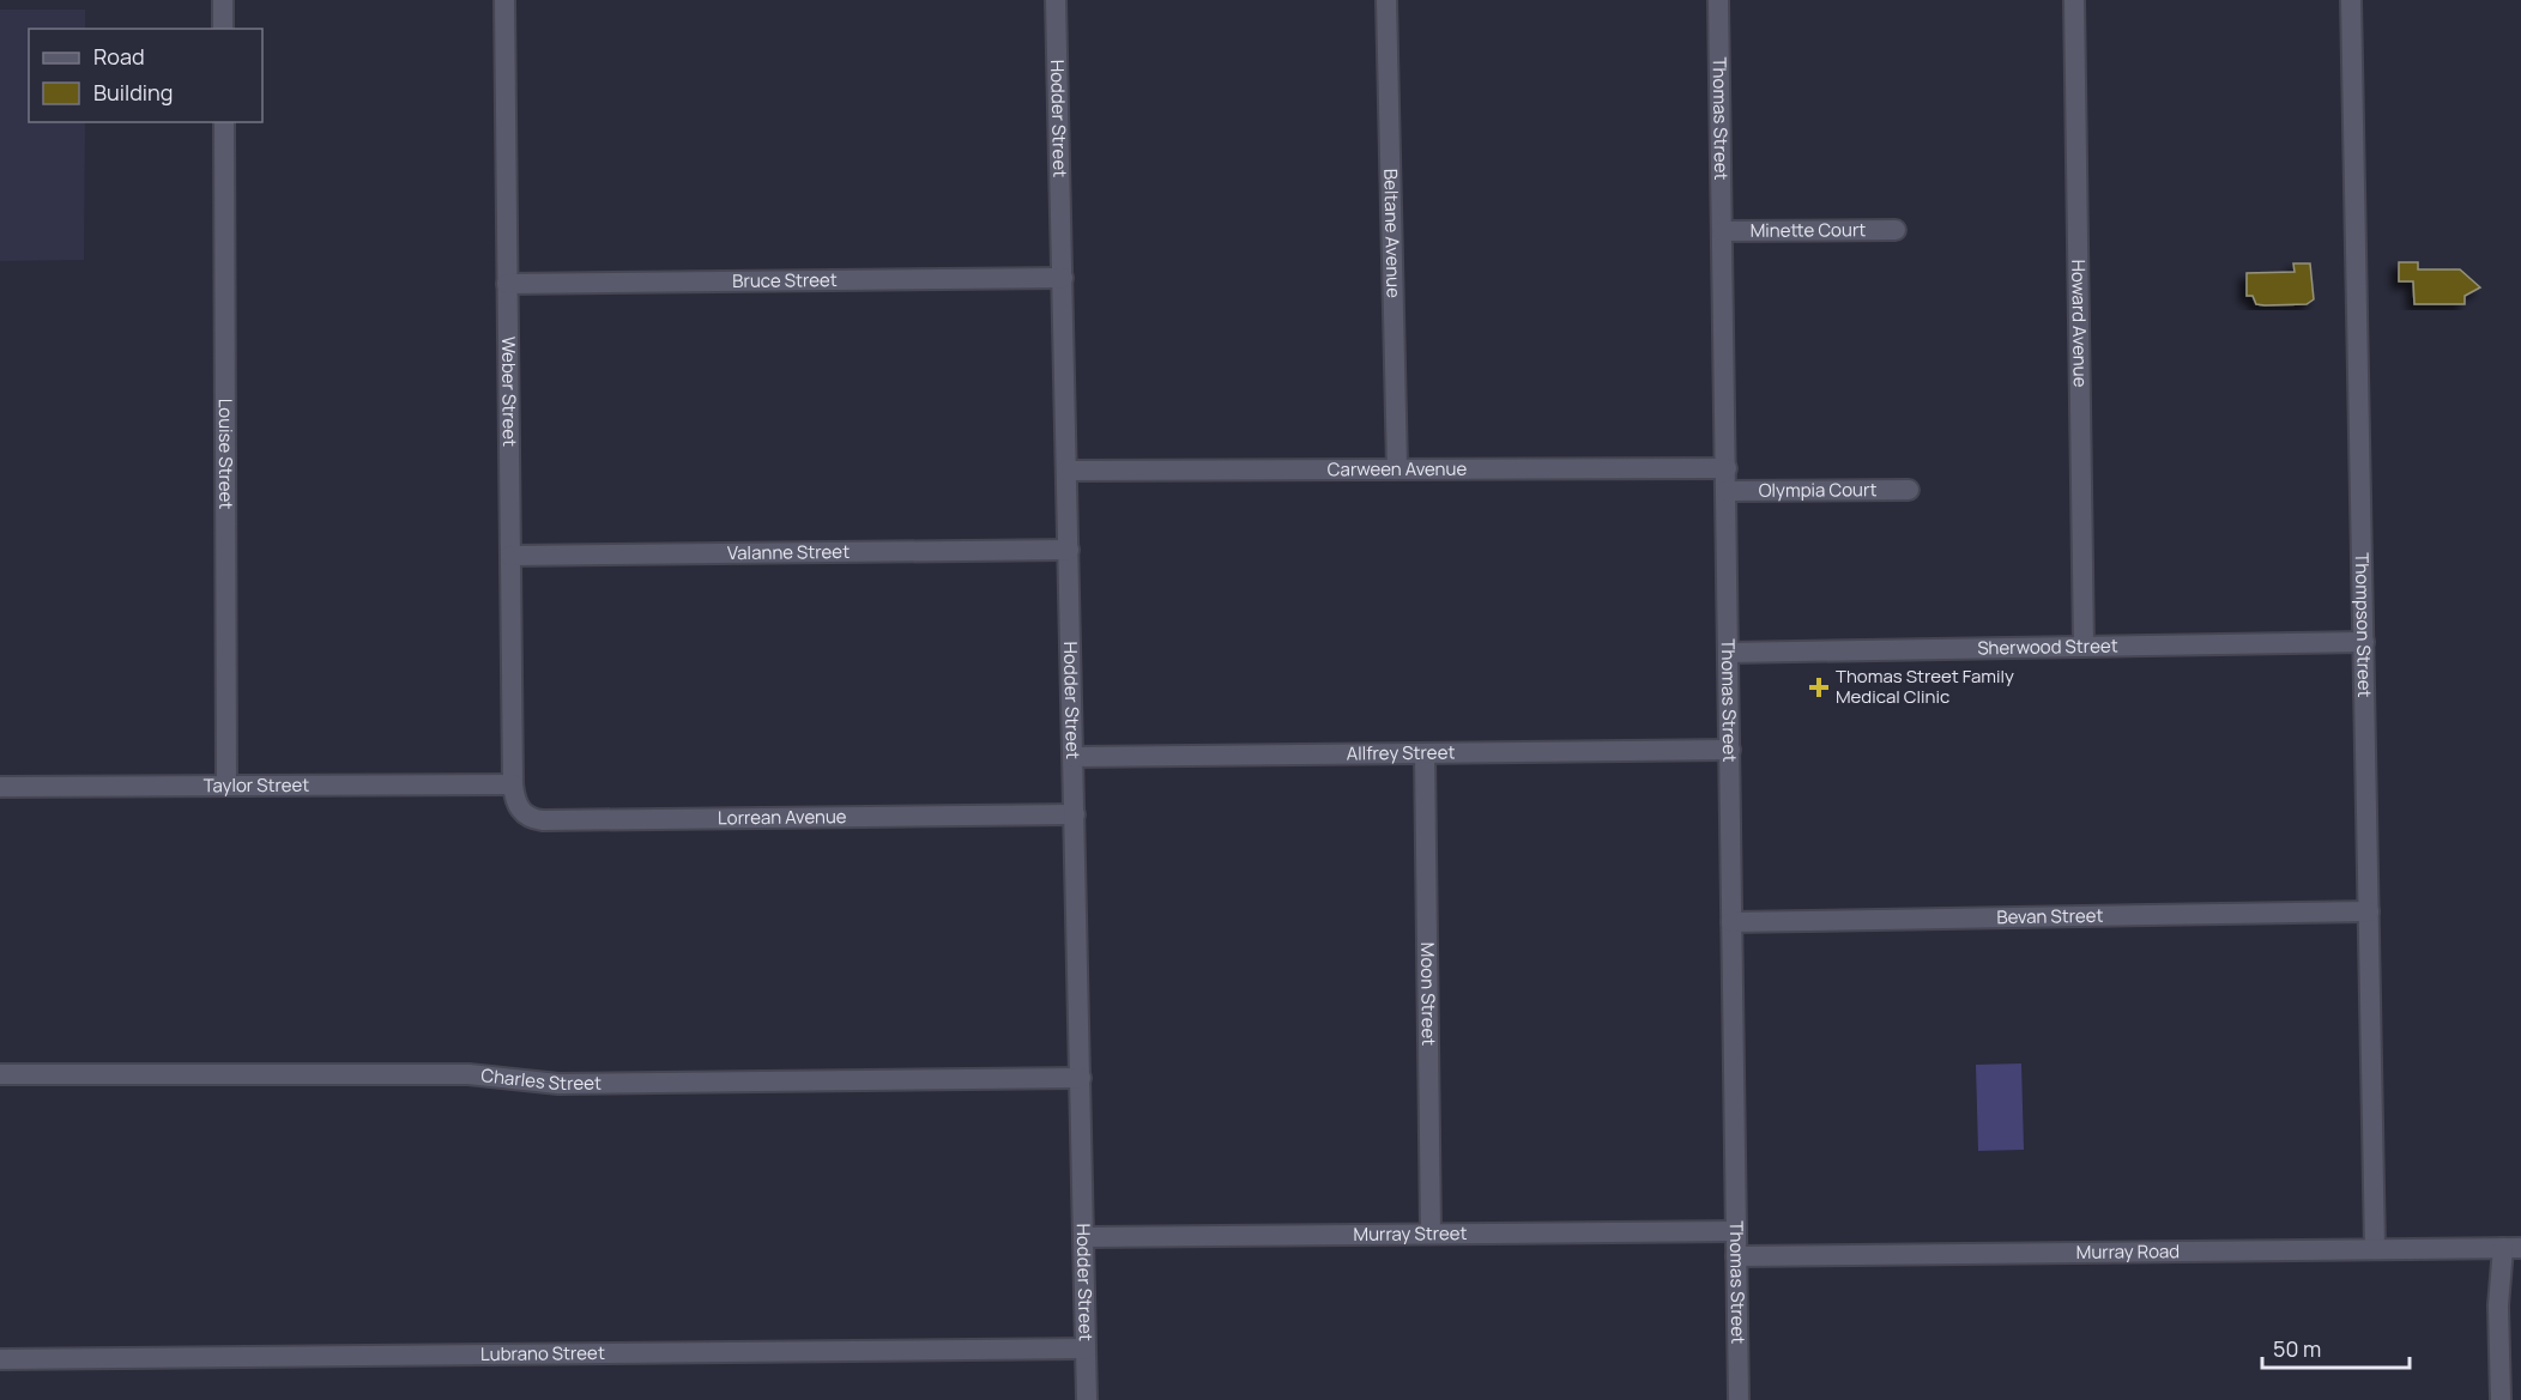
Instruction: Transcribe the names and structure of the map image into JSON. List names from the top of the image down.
{
  "streets": {
    "street": [
      "Hodder Street",
      "Thomas Street",
      "Minette Court",
      "Beltane Avenue",
      "Bruce Street",
      "Howard Avenue",
      "Weber Street",
      "Louise Street",
      "Carween Avenue",
      "Olympia Court",
      "Valanne Street",
      "Thompson Street",
      "Sherwood Street",
      "Allfrey Street",
      "Taylor Street",
      "Lorrean Avenue",
      "Bevan Street",
      "Moon Street",
      "Charles Street",
      "Murray Street",
      "Murray Road",
      "Lubrano Street"
    ]
  },
  "crossings": [
    ["Hodder Street", "Bruce Street"],
    ["Hodder Street", "Carween Avenue"],
    ["Hodder Street", "Valanne Street"],
    ["Hodder Street", "Allfrey Street"],
    ["Hodder Street", "Lorrean Avenue"],
    ["Hodder Street", "Charles Street"],
    ["Hodder Street", "Murray Street"],
    ["Hodder Street", "Lubrano Street"],
    ["Thomas Street", "Minette Court"],
    ["Thomas Street", "Carween Avenue"],
    ["Thomas Street", "Olympia Court"],
    ["Thomas Street", "Sherwood Street"],
    ["Thomas Street", "Allfrey Street"],
    ["Thomas Street", "Bevan Street"],
    ["Thomas Street", "Murray Street"],
    ["Thomas Street", "Murray Road"],
    ["Beltane Avenue", "Carween Avenue"],
    ["Bruce Street", "Weber Street"],
    ["Howard Avenue", "Sherwood Street"],
    ["Weber Street", "Valanne Street"],
    ["Weber Street", "Taylor Street"],
    ["Weber Street", "Lorrean Avenue"],
    ["Louise Street", "Taylor Street"],
    ["Thompson Street", "Sherwood Street"],
    ["Thompson Street", "Bevan Street"],
    ["Thompson Street", "Murray Road"],
    ["Allfrey Street", "Moon Street"],
    ["Taylor Street", "Lorrean Avenue"],
    ["Moon Street", "Murray Street"]
  ],
  "places": {
    "health": ["Thomas Street Family Medical Clinic"]
  },
  "legend": ["Road", "Building"],
  "scale_bar": "50 m"
}
